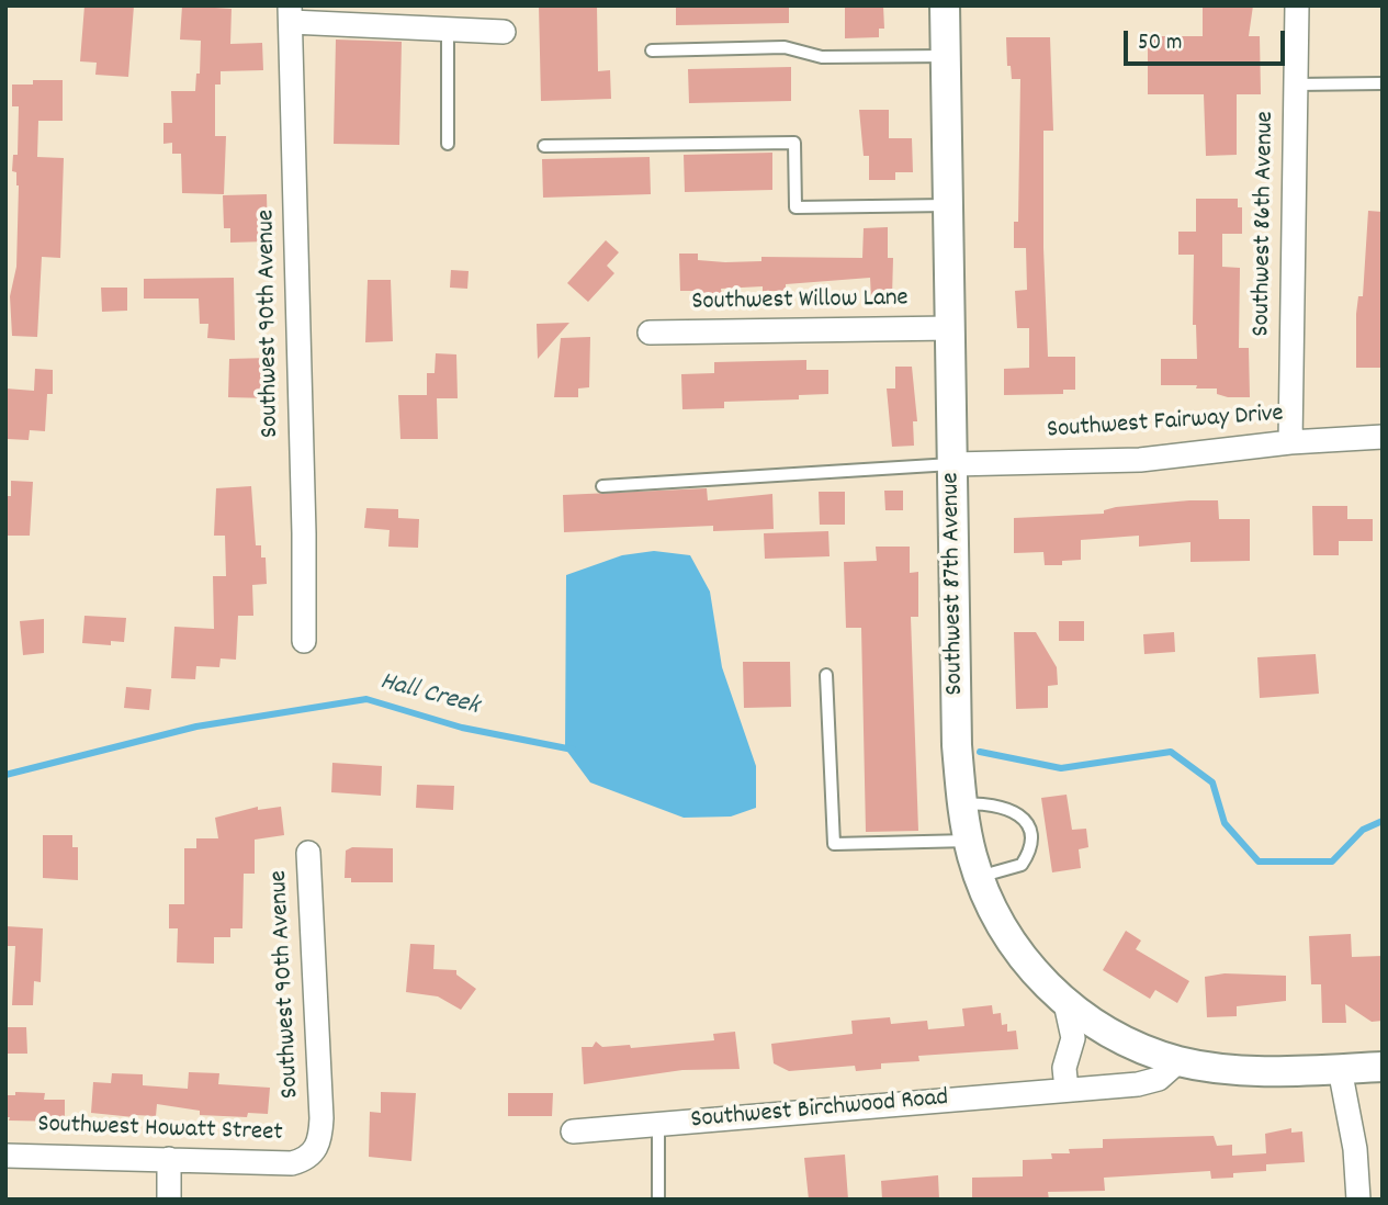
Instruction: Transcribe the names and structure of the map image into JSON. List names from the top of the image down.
{
  "streets": {
    "street": [
      "Southwest 86th Avenue",
      "Southwest Willow Lane",
      "Southwest 90th Avenue",
      "Southwest Fairway Drive",
      "Southwest 87th Avenue",
      "Southwest Birchwood Road",
      "Southwest Howatt Street"
    ]
  },
  "crossings": [
    ["Southwest 86th Avenue", "Southwest Fairway Drive"],
    ["Southwest Willow Lane", "Southwest 87th Avenue"],
    ["Southwest 90th Avenue", "Southwest Howatt Street"],
    ["Southwest Fairway Drive", "Southwest 87th Avenue"],
    ["Southwest 87th Avenue", "Southwest Birchwood Road"]
  ],
  "water": ["Hall Creek"],
  "scale_bar": "50 m"
}
